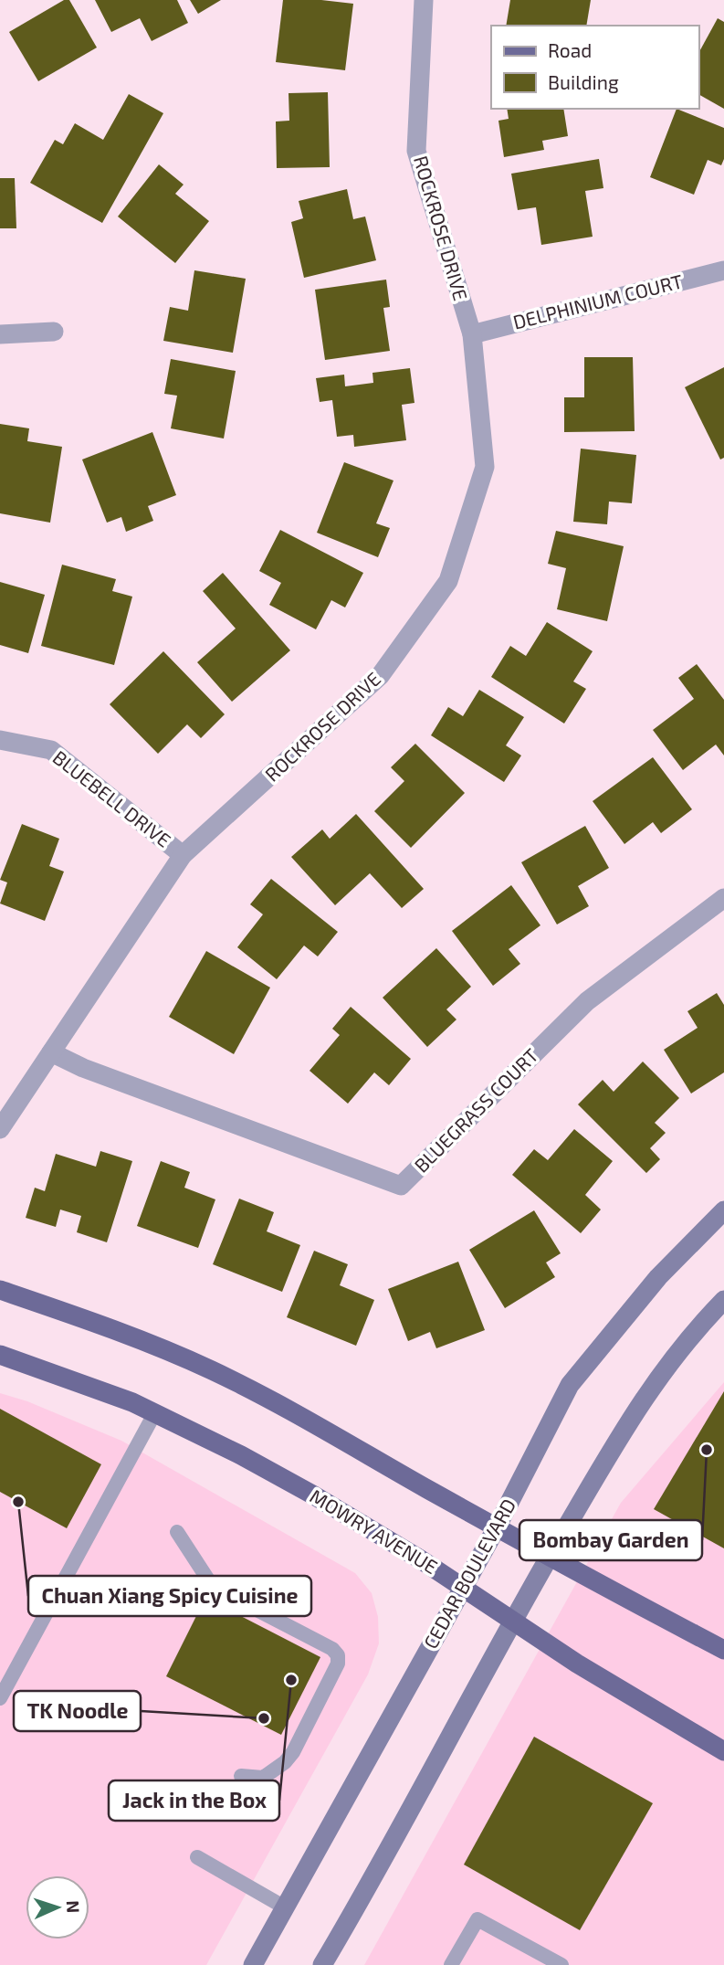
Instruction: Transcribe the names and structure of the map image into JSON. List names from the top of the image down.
{
  "streets": {
    "main road": ["MOWRY AVENUE", "CEDAR BOULEVARD"],
    "street": [
      "ROCKROSE DRIVE",
      "DELPHINIUM COURT",
      "BLUEBELL DRIVE",
      "BLUEGRASS COURT"
    ]
  },
  "crossings": [
    ["ROCKROSE DRIVE", "DELPHINIUM COURT"],
    ["ROCKROSE DRIVE", "BLUEBELL DRIVE"],
    ["ROCKROSE DRIVE", "BLUEGRASS COURT"],
    ["MOWRY AVENUE", "CEDAR BOULEVARD"]
  ],
  "places": [
    "Bombay Garden",
    "Chuan Xiang Spicy Cuisine",
    "Jack in the Box",
    "TK Noodle"
  ],
  "legend": ["Road", "Building"],
  "north": "right"
}
